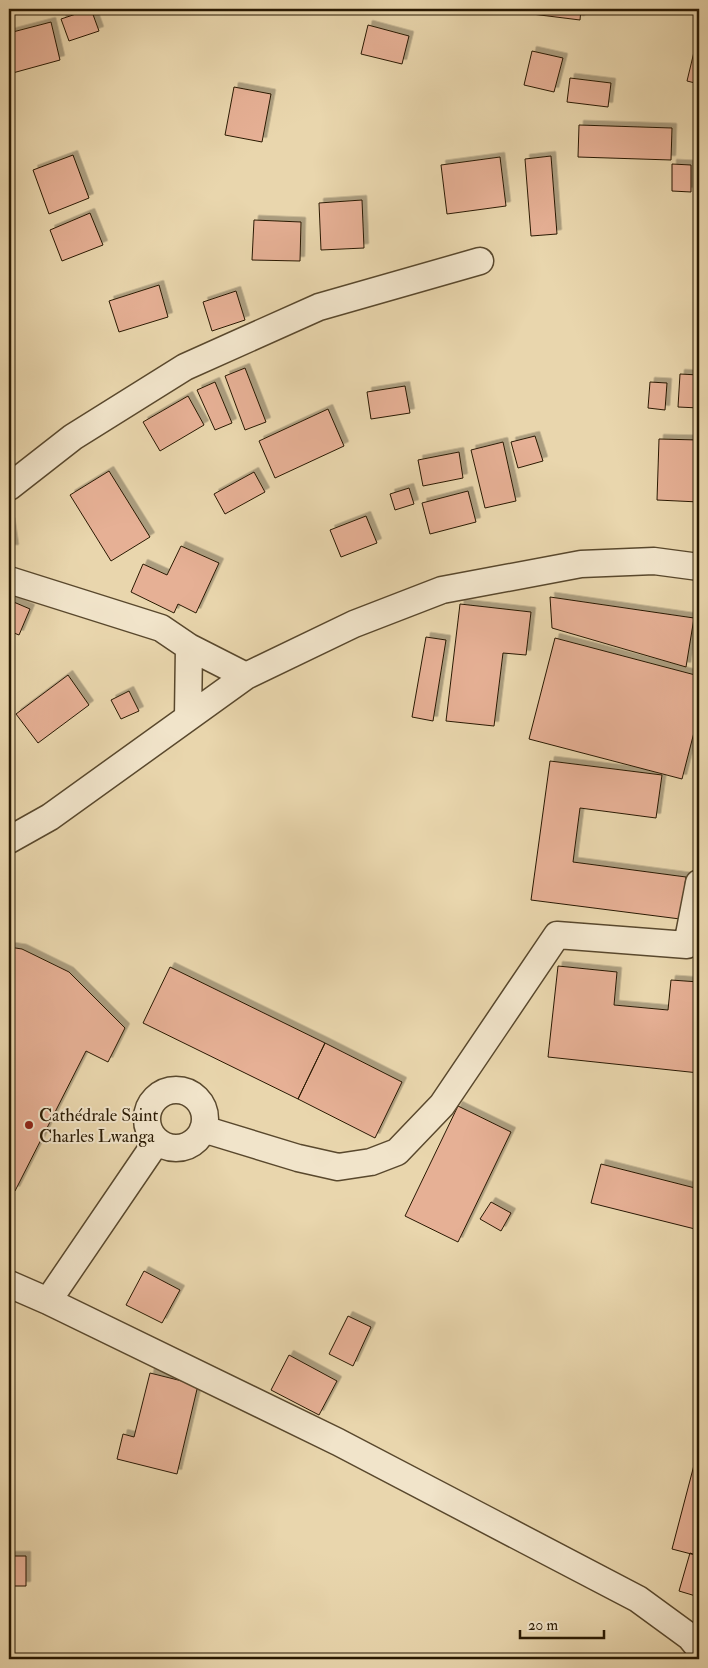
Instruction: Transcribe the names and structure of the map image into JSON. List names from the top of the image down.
{
  "places": ["Cathédrale Saint Charles Lwanga"],
  "scale_bar": "20 m"
}
